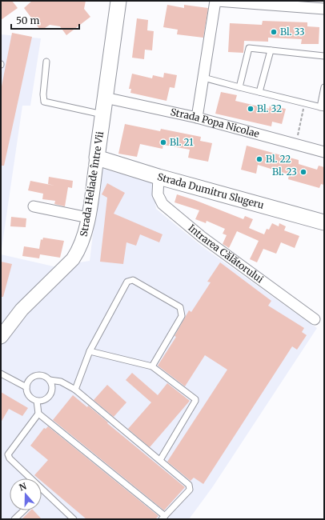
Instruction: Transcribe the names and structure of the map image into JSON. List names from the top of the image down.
{
  "streets": {
    "main road": ["Strada Heliade între Vii", "Strada Dumitru Slugeru"],
    "street": ["Strada Popa Nicolae", "Intrarea Călătorului"]
  },
  "crossings": [
    ["Strada Popa Nicolae", "Strada Heliade între Vii"],
    ["Strada Heliade între Vii", "Strada Dumitru Slugeru"],
    ["Strada Dumitru Slugeru", "Intrarea Călătorului"]
  ],
  "places": [
    "Bl. 33",
    "Bl. 32",
    "Bl. 21",
    "Bl. 22",
    "Bl. 23"
  ],
  "scale_bar": "50 m",
  "north": "top"
}
